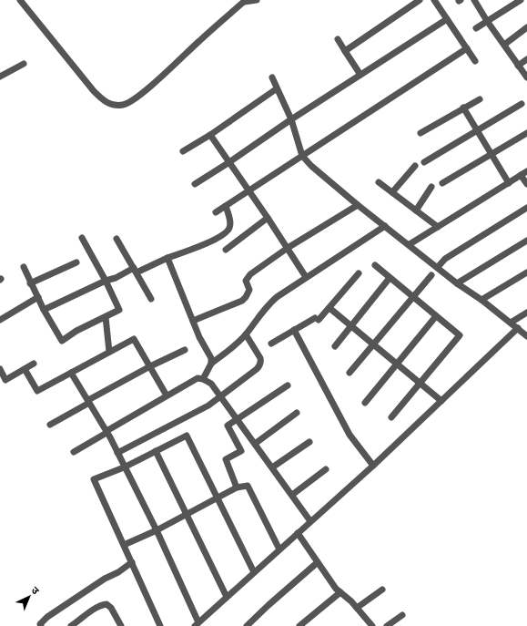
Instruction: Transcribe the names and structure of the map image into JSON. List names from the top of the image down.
{
  "north": "top right"
}
